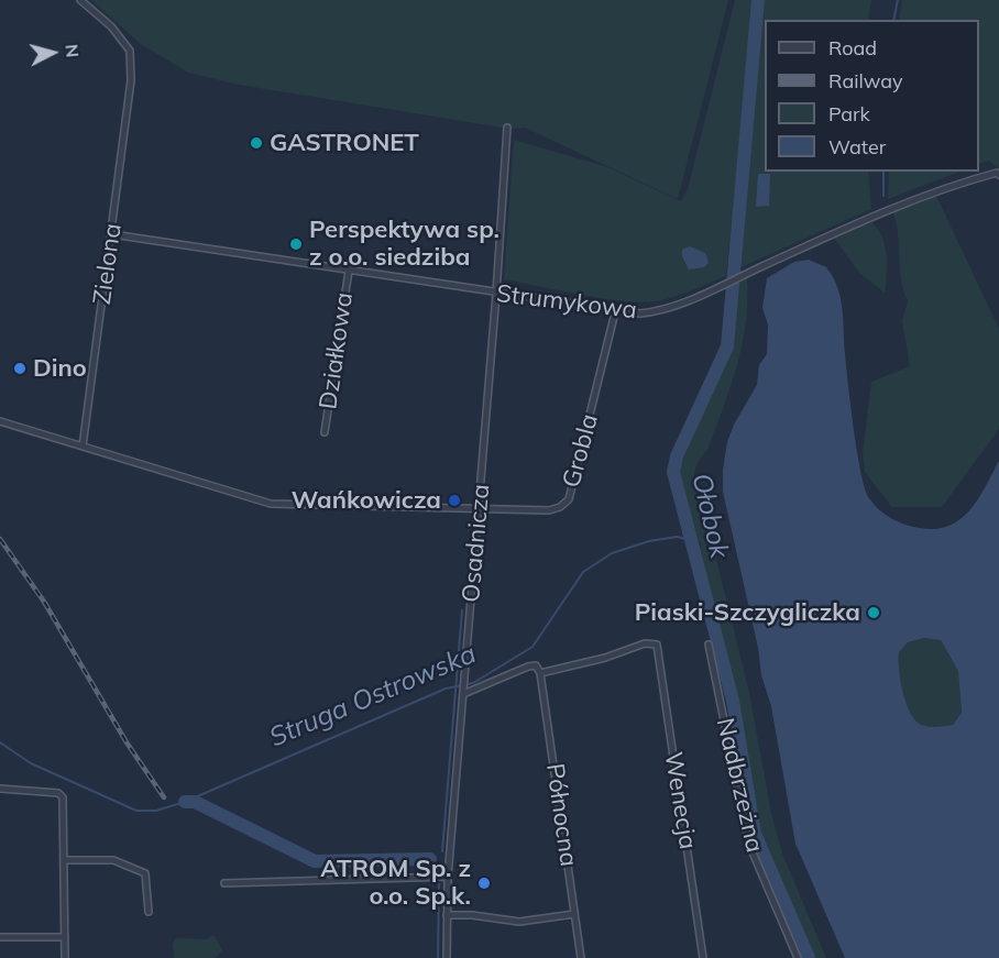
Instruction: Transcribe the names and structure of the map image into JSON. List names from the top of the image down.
{
  "streets": {
    "street": [
      "Zielona",
      "Strumykowa",
      "Działkowa",
      "Grobla",
      "Osadnicza",
      "Nadbrzeżna",
      "Wenecja",
      "Północna"
    ]
  },
  "crossings": [
    ["Zielona", "Strumykowa"],
    ["Strumykowa", "Działkowa"],
    ["Strumykowa", "Grobla"],
    ["Strumykowa", "Osadnicza"],
    ["Grobla", "Osadnicza"],
    ["Wenecja", "Północna"]
  ],
  "water": ["Ołobok", "Struga Ostrowska"],
  "places": [
    "GASTRONET",
    "Perspektywa sp. z o.o. siedziba",
    "Dino",
    "Wańkowicza",
    "Piaski-Szczygliczka",
    "ATROM Sp. z o.o. Sp.k."
  ],
  "legend": [
    "Road",
    "Railway",
    "Park",
    "Water"
  ],
  "north": "right"
}
